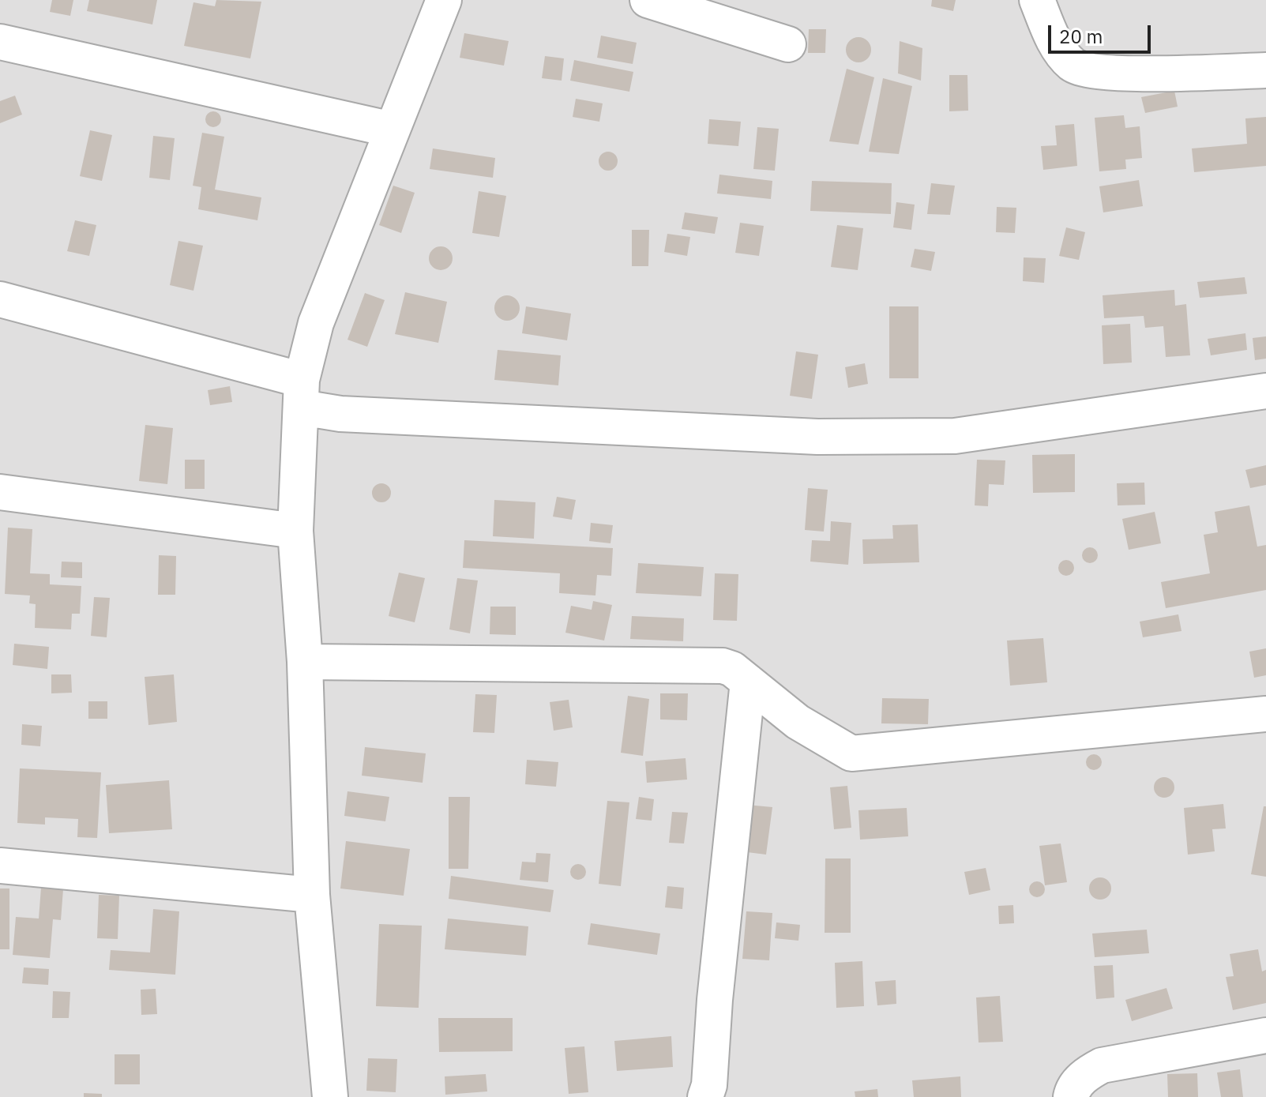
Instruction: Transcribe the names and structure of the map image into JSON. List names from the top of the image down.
{
  "scale_bar": "20 m"
}
